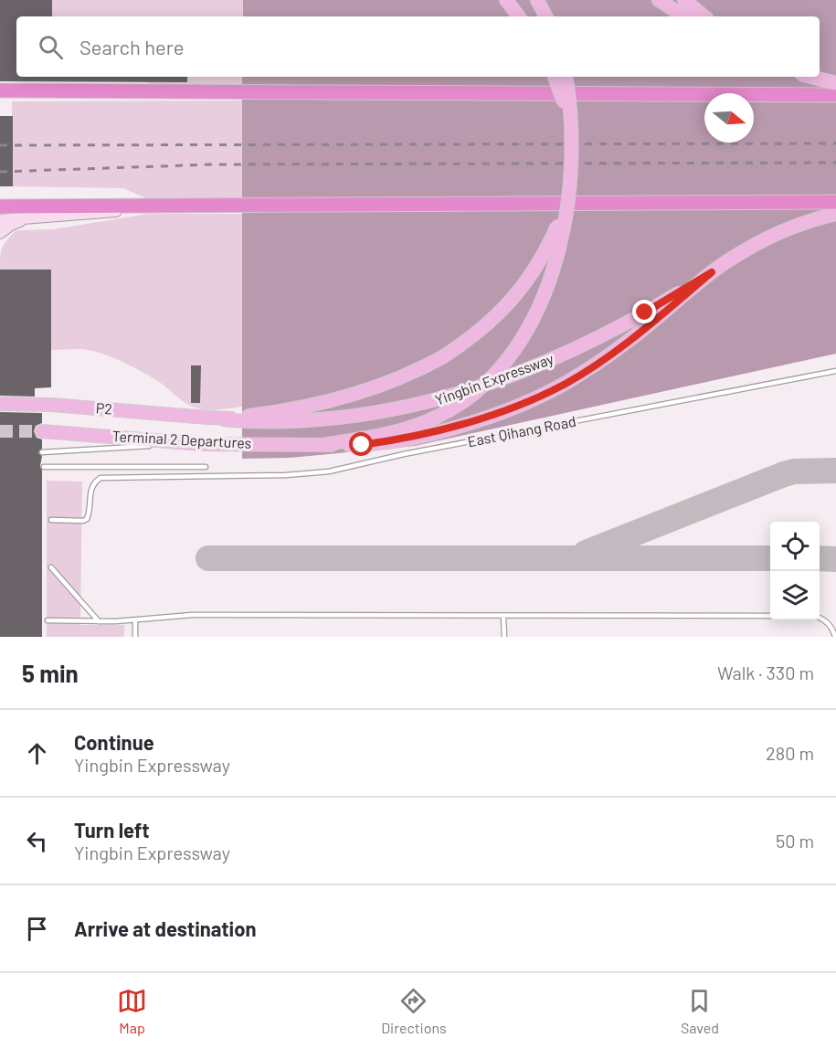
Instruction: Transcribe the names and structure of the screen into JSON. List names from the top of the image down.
{
  "streets": {
    "main road": ["Yingbin Expressway", "P2", "Terminal 2 Departures"],
    "lane": ["East Qihang Road"]
  },
  "crossings": [
    ["Yingbin Expressway", "P2"],
    ["Yingbin Expressway", "Terminal 2 Departures"]
  ],
  "north": "right",
  "page": {
    "search": "Search here",
    "heading": ["5 min", "Walk · 330 m"],
    "list": [
      ["Continue", "Yingbin Expressway", "280 m"],
      ["Turn left", "Yingbin Expressway", "50 m"],
      "Arrive at destination"
    ],
    "nav": ["Map", "Directions", "Saved"]
  }
}
